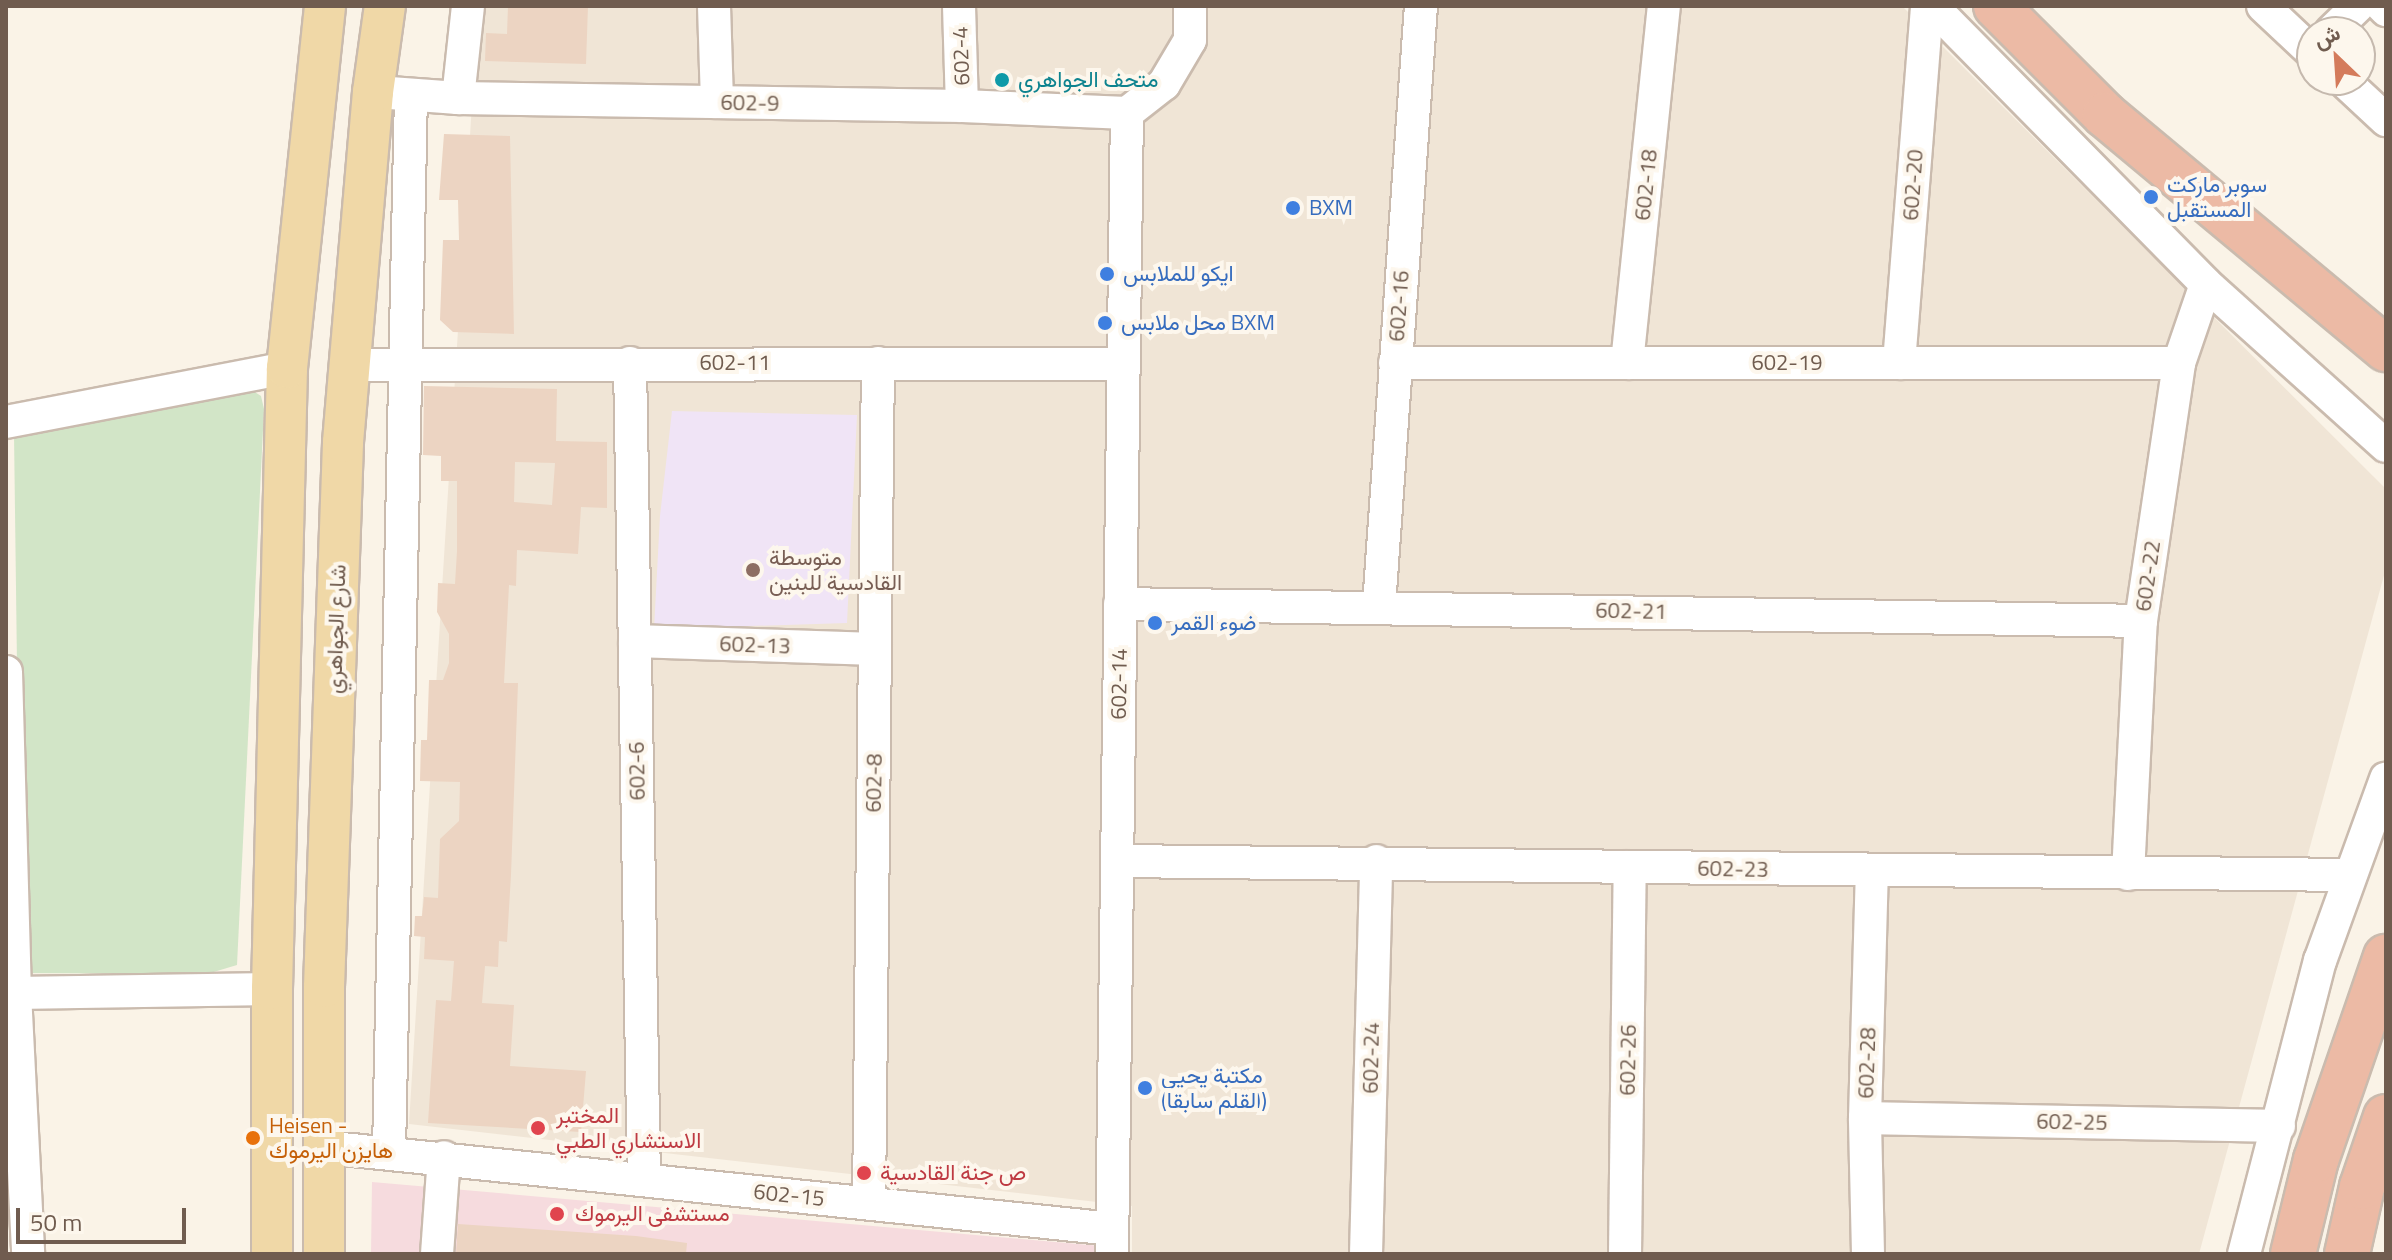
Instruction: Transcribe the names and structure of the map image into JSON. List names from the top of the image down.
{
  "streets": {
    "main road": ["شارع الجواهري"],
    "street": [
      "602-4",
      "602-9",
      "602-18",
      "602-20",
      "602-16",
      "602-11",
      "602-19",
      "602-22",
      "602-21",
      "602-13",
      "602-14",
      "602-6",
      "602-8",
      "602-23",
      "602-24",
      "602-26",
      "602-28",
      "602-25",
      "602-15"
    ]
  },
  "crossings": [
    ["602-4", "602-9"],
    ["602-9", "شارع الجواهري"],
    ["602-9", "602-14"],
    ["602-18", "602-19"],
    ["602-20", "602-19"],
    ["602-16", "602-19"],
    ["602-16", "602-21"],
    ["602-11", "شارع الجواهري"],
    ["602-11", "602-14"],
    ["602-11", "602-6"],
    ["602-11", "602-8"],
    ["602-19", "602-22"],
    ["602-22", "602-21"],
    ["602-22", "602-23"],
    ["602-21", "602-14"],
    ["شارع الجواهري", "602-15"],
    ["602-13", "602-6"],
    ["602-13", "602-8"],
    ["602-14", "602-23"],
    ["602-14", "602-15"],
    ["602-6", "602-15"],
    ["602-8", "602-15"],
    ["602-23", "602-24"],
    ["602-23", "602-26"],
    ["602-23", "602-28"],
    ["602-28", "602-25"]
  ],
  "places": [
    "متحف الجواهري",
    "سوبر ماركت المستقبل",
    "BXM",
    "ايكو للملابس",
    "محل ملابس BXM",
    "متوسطة القادسية للبنين",
    "ضوء القمر",
    "مكتبة يحيى (القلم سابقا)",
    "المختبر الاستشاري الطبي",
    "Heisen - هايزن اليرموك",
    "ص جنة القادسية",
    "مستشفى اليرموك"
  ],
  "scale_bar": "50 m",
  "north": "top left"
}
